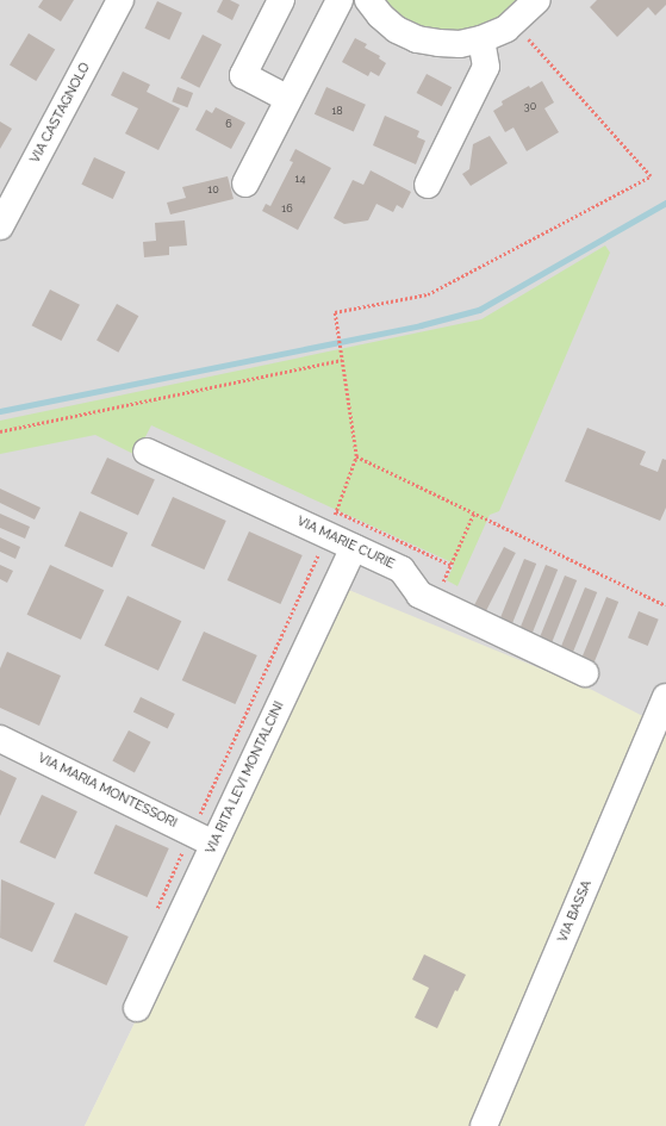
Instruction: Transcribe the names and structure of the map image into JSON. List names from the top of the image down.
{
  "streets": {
    "street": [
      "VIA CASTAGNOLO",
      "VIA MARIE CURIE",
      "VIA RITA LEVI MONTALCINI",
      "VIA MARIA MONTESSORI",
      "VIA BASSA"
    ]
  },
  "crossings": [
    ["VIA MARIE CURIE", "VIA RITA LEVI MONTALCINI"],
    ["VIA RITA LEVI MONTALCINI", "VIA MARIA MONTESSORI"]
  ],
  "house_numbers": [
    "30",
    "18",
    "6",
    "14",
    "10",
    "16"
  ]
}
